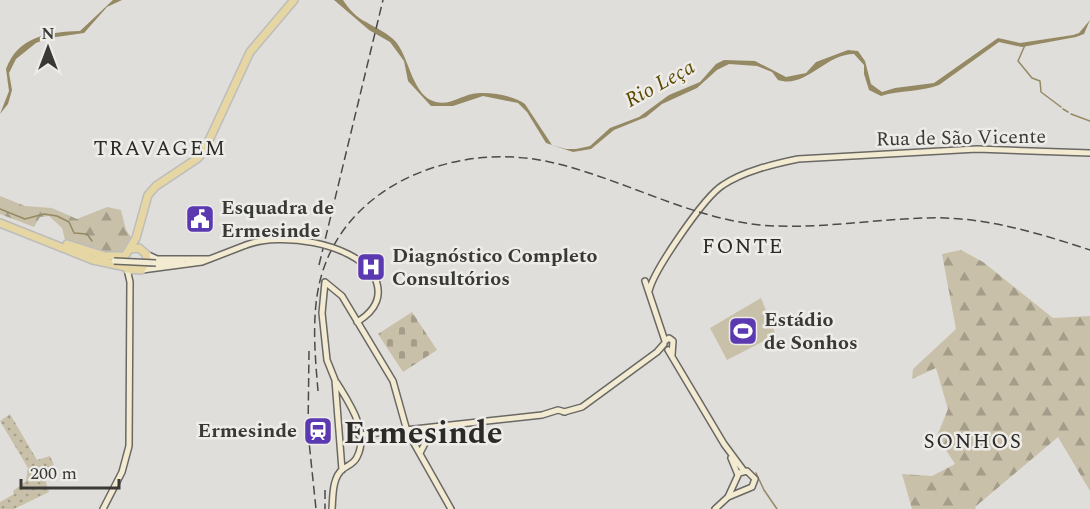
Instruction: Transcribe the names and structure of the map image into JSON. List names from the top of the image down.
{
  "streets": {
    "main road": ["Rua de São Vicente"]
  },
  "districts": [
    "TRAVAGEM",
    "FONTE",
    "Ermesinde",
    "SONHOS"
  ],
  "water": ["Rio Leça"],
  "places": {
    "public building": ["Esquadra de Ermesinde"],
    "hospital": ["Diagnóstico Completo Consultórios"],
    "sports": ["Estádio de Sonhos"],
    "station": ["Ermesinde"]
  },
  "scale_bar": "200 m",
  "north": "top"
}
